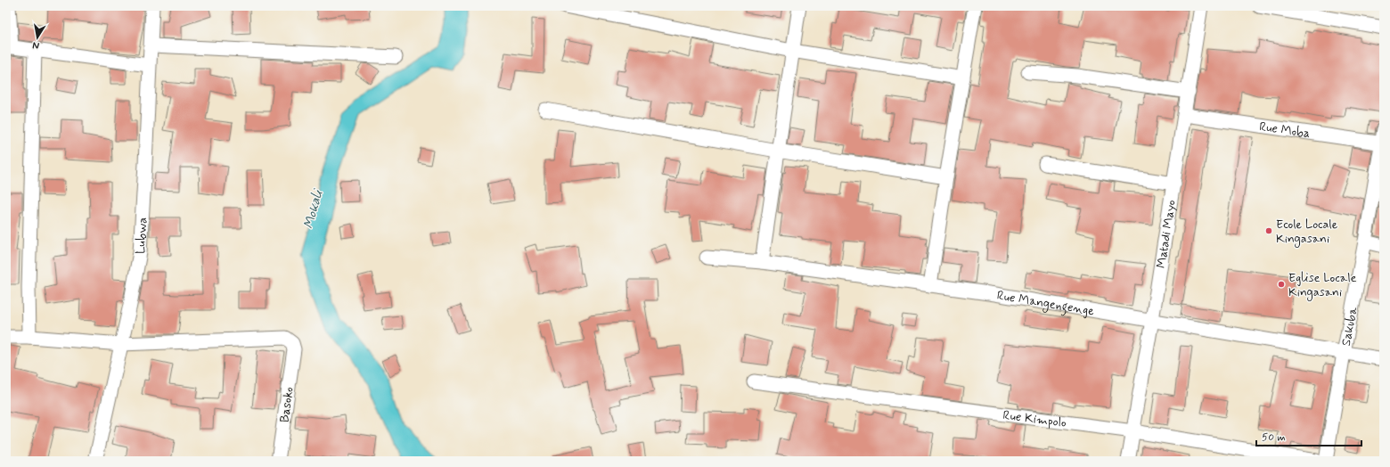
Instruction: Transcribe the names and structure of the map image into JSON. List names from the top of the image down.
{
  "streets": {
    "street": [
      "Rue Moba",
      "Matadi Mayo",
      "Lubwa",
      "Rue Mangengenge",
      "Sakuba",
      "Basoko",
      "Rue Kimpolo"
    ]
  },
  "crossings": [
    ["Rue Moba", "Matadi Mayo"],
    ["Rue Moba", "Sakuba"],
    ["Matadi Mayo", "Rue Mangengenge"],
    ["Matadi Mayo", "Rue Kimpolo"],
    ["Lubwa", "Basoko"],
    ["Rue Mangengenge", "Sakuba"]
  ],
  "water": ["Mokali"],
  "places": ["Ecole Locale Kingasani", "Eglise Locale Kingasani"],
  "scale_bar": "50 m",
  "north": "bottom"
}
